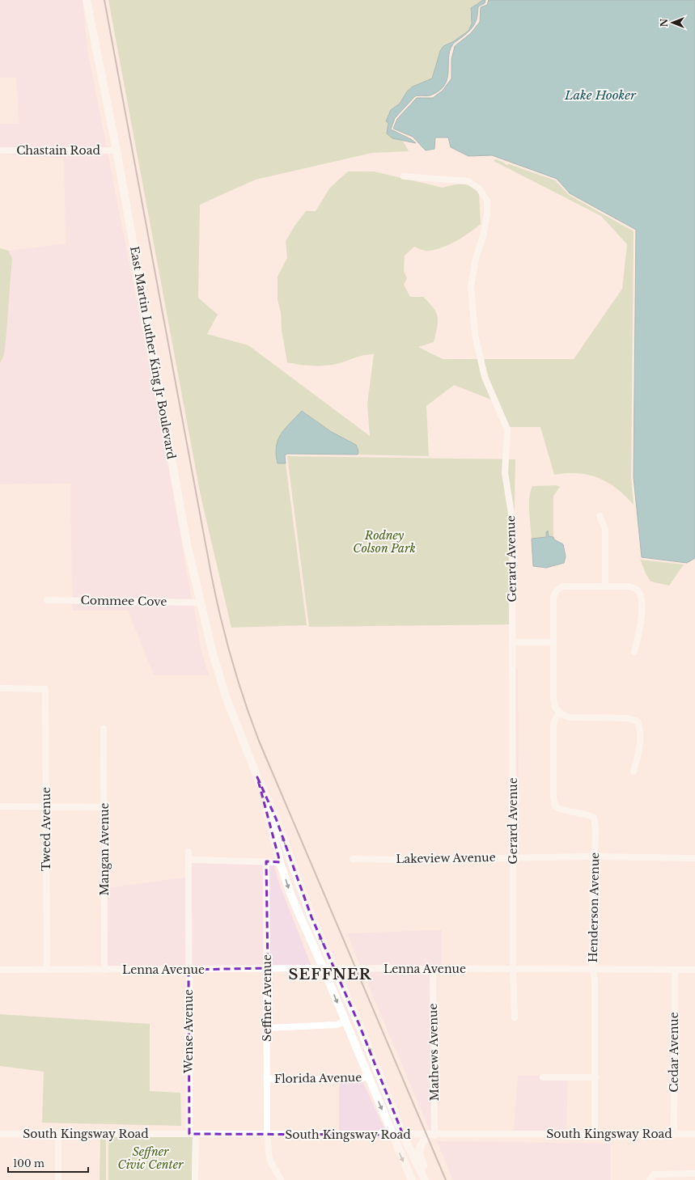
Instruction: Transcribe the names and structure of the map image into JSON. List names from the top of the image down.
{
  "streets": {
    "main road": ["East Martin Luther King Jr Boulevard"],
    "street": [
      "Chastain Road",
      "Gerard Avenue",
      "Commee Cove",
      "Tweed Avenue",
      "Mangan Avenue",
      "Lakeview Avenue",
      "Henderson Avenue",
      "Lenna Avenue",
      "Seffner Avenue",
      "Wense Avenue",
      "Mathews Avenue",
      "Cedar Avenue",
      "Florida Avenue",
      "South Kingsway Road"
    ]
  },
  "crossings": [
    ["Chastain Road", "East Martin Luther King Jr Boulevard"],
    ["East Martin Luther King Jr Boulevard", "Commee Cove"],
    ["Gerard Avenue", "Lakeview Avenue"],
    ["Gerard Avenue", "Lenna Avenue"],
    ["Tweed Avenue", "Lenna Avenue"],
    ["Mangan Avenue", "Lenna Avenue"],
    ["Lakeview Avenue", "Henderson Avenue"],
    ["Henderson Avenue", "Lenna Avenue"],
    ["Henderson Avenue", "South Kingsway Road"],
    ["Lenna Avenue", "Seffner Avenue"],
    ["Lenna Avenue", "Wense Avenue"],
    ["Lenna Avenue", "Mathews Avenue"],
    ["Lenna Avenue", "Cedar Avenue"],
    ["Seffner Avenue", "Florida Avenue"],
    ["Seffner Avenue", "South Kingsway Road"],
    ["Wense Avenue", "South Kingsway Road"],
    ["Mathews Avenue", "South Kingsway Road"],
    ["Cedar Avenue", "South Kingsway Road"]
  ],
  "districts": ["SEFFNER"],
  "water": ["Lake Hooker"],
  "parks": ["Rodney Colson Park", "Seffner Civic Center"],
  "scale_bar": "100 m",
  "north": "left"
}
